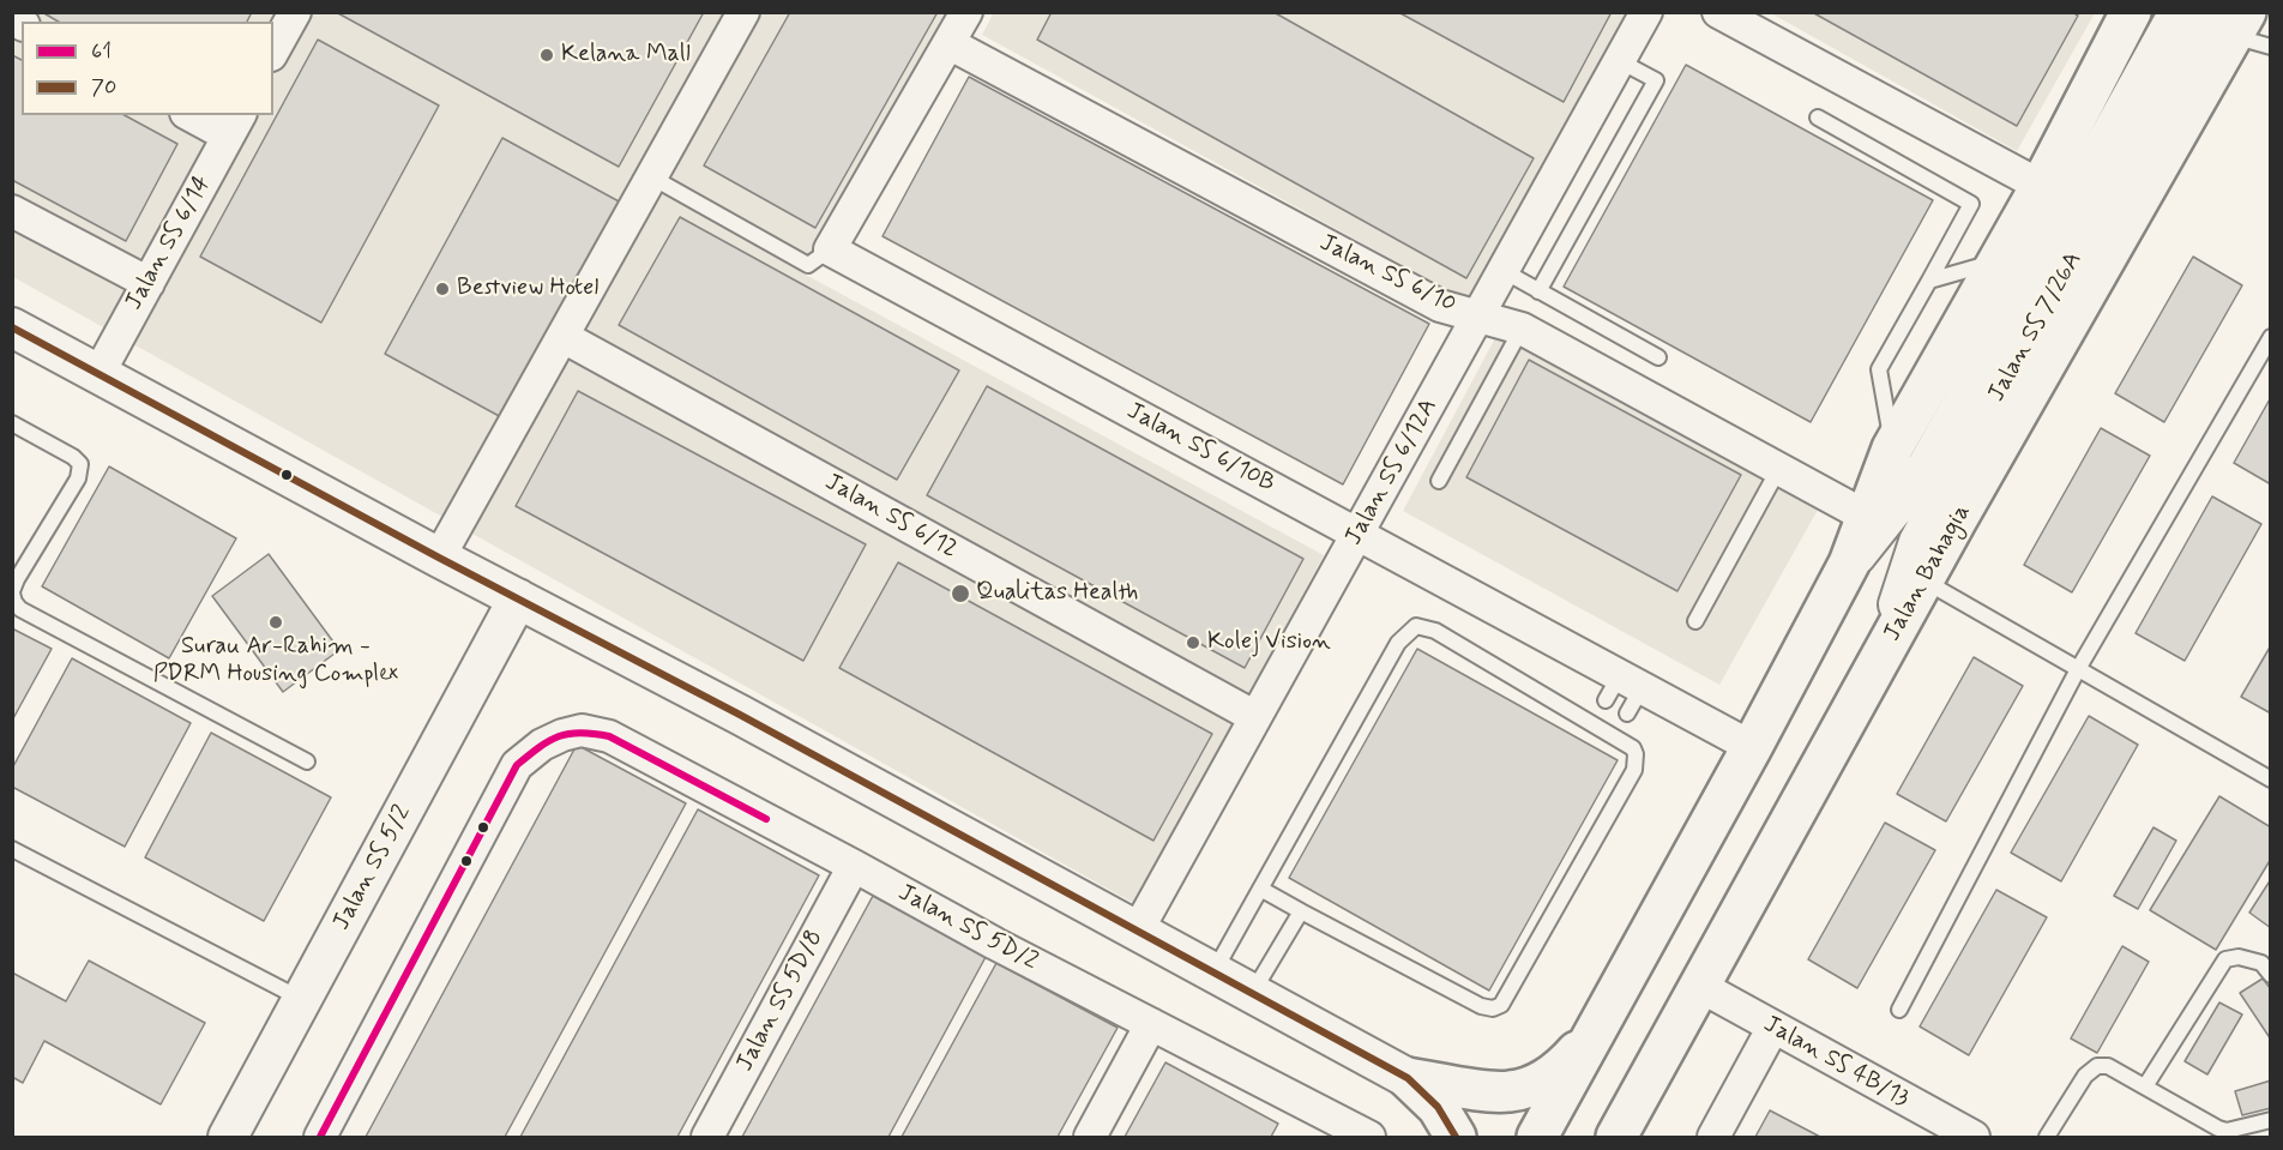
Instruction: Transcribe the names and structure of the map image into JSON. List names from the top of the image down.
{
  "streets": {
    "main road": ["Jalan Bahagia"],
    "street": [
      "Jalan SS 6/14",
      "Jalan SS 6/10",
      "Jalan SS 7/26A",
      "Jalan SS 6/10B",
      "Jalan SS 6/12A",
      "Jalan SS 6/12",
      "Jalan SS 5/2",
      "Jalan SS 5D/2",
      "Jalan SS 5D/8",
      "Jalan SS 4B/13"
    ]
  },
  "crossings": [
    ["Jalan SS 6/10", "Jalan SS 6/12A"],
    ["Jalan SS 7/26A", "Jalan Bahagia"],
    ["Jalan SS 6/10B", "Jalan SS 6/12A"],
    ["Jalan SS 6/12A", "Jalan SS 6/12"],
    ["Jalan Bahagia", "Jalan SS 4B/13"],
    ["Jalan SS 5D/2", "Jalan SS 5D/8"]
  ],
  "places": [
    "Kelana Mall",
    "Bestview Hotel",
    "Qualitas Health",
    "Surau Ar-Rahim - PDRM Housing Complex",
    "Kolej Vision"
  ],
  "lines": ["transit line 70", "transit line 61"],
  "legend": ["61", "70"]
}
